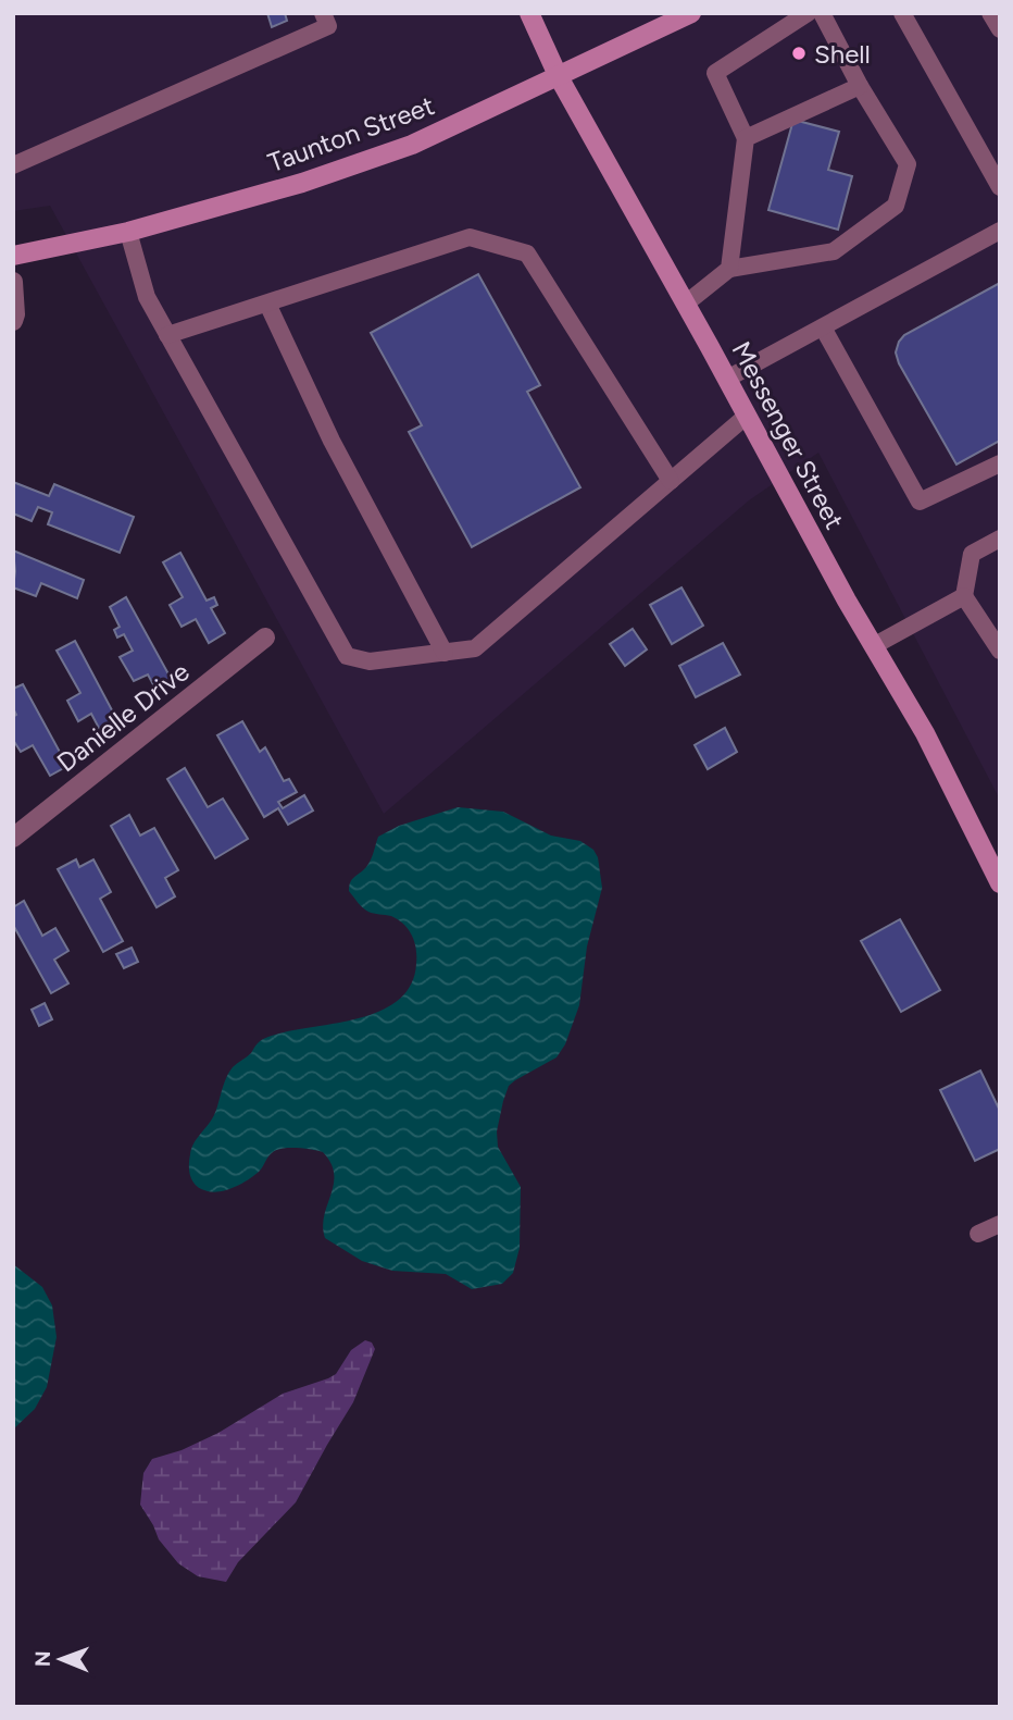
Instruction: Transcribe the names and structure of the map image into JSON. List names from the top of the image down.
{
  "streets": {
    "main road": ["Taunton Street", "Messenger Street"],
    "street": ["Danielle Drive"]
  },
  "crossings": [
    ["Taunton Street", "Messenger Street"]
  ],
  "places": ["Shell"],
  "north": "left"
}
